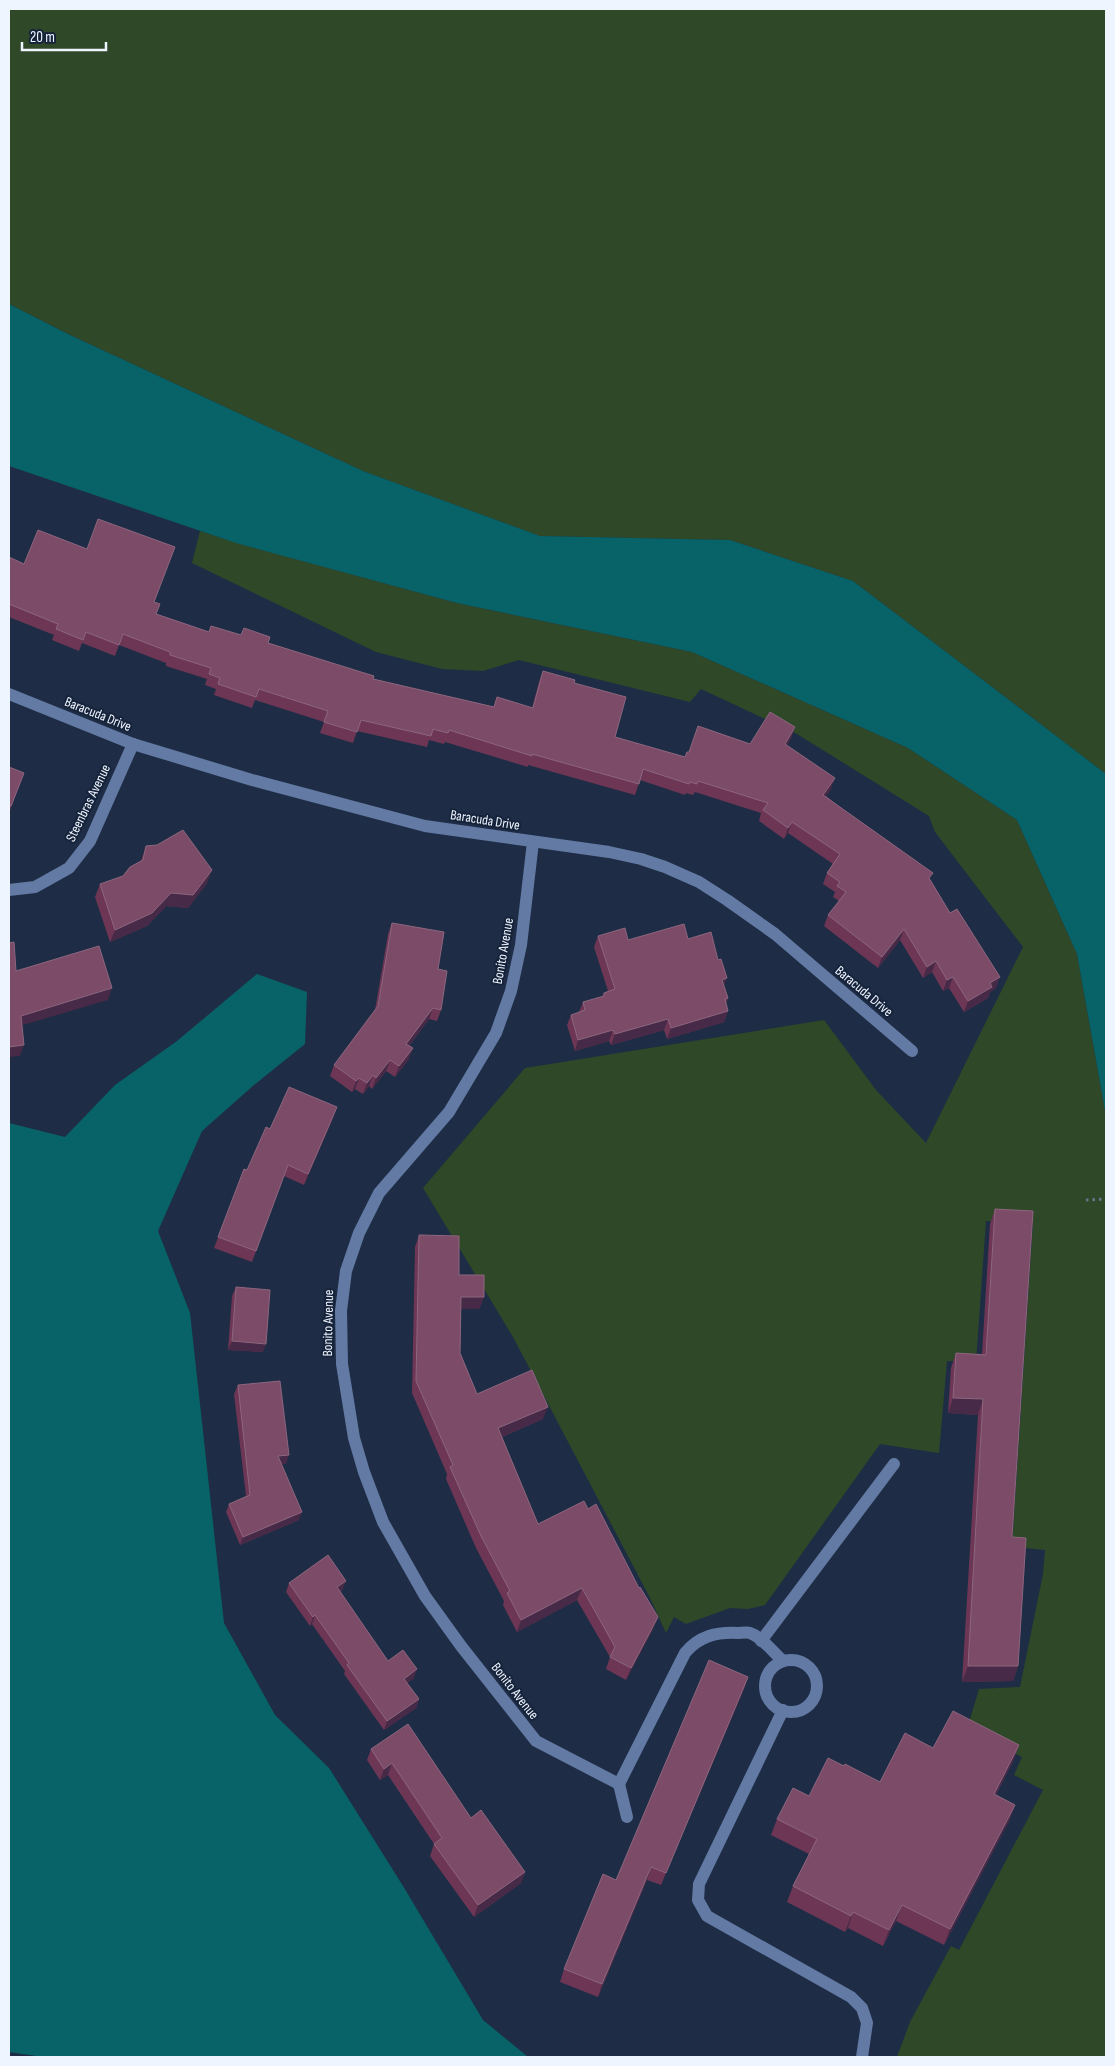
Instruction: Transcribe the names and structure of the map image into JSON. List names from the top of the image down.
{
  "streets": {
    "street": ["Baracuda Drive", "Steenbras Avenue", "Bonito Avenue"]
  },
  "crossings": [
    ["Baracuda Drive", "Steenbras Avenue"],
    ["Baracuda Drive", "Bonito Avenue"]
  ],
  "scale_bar": "20 m"
}
